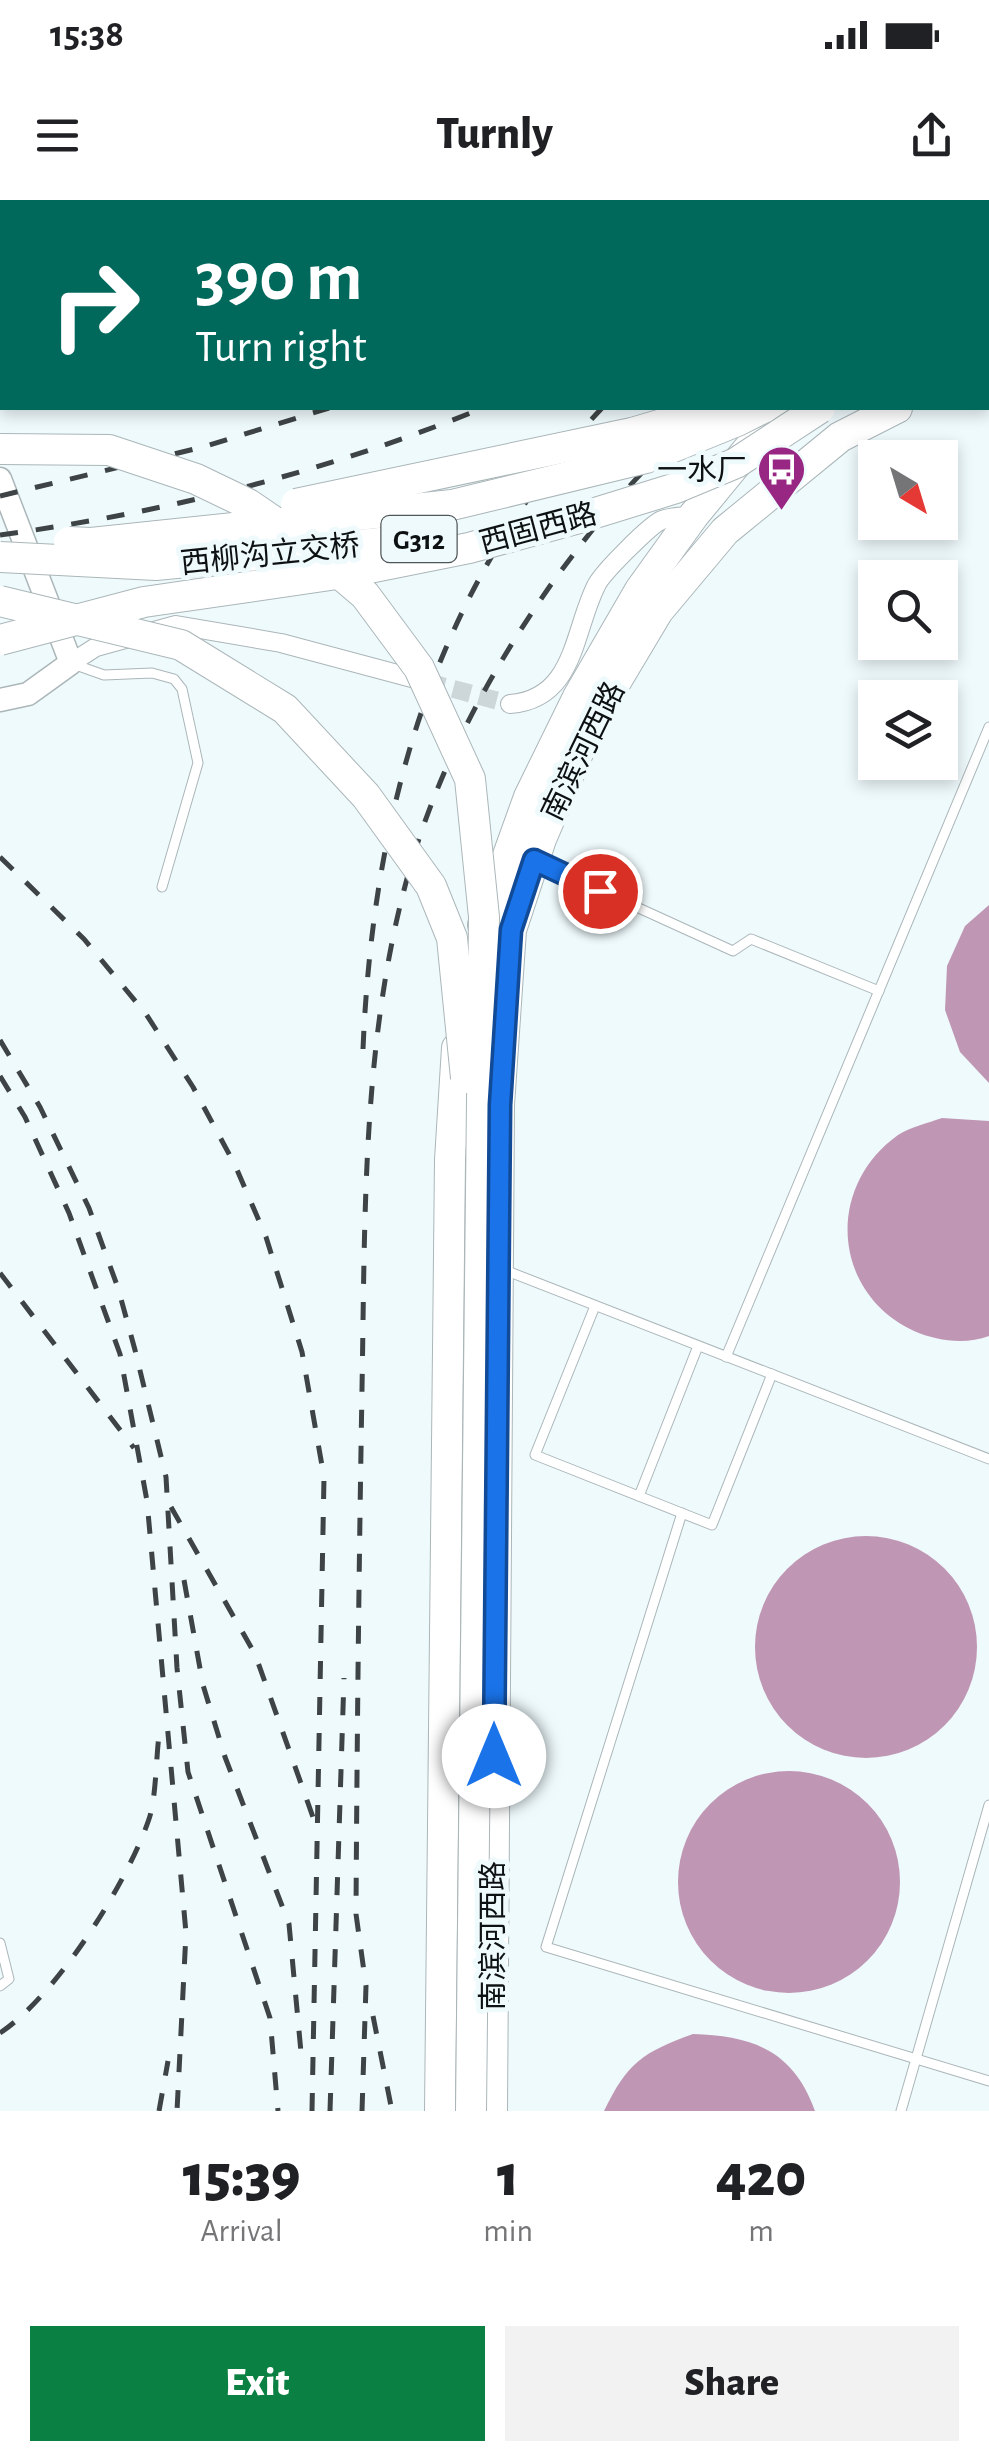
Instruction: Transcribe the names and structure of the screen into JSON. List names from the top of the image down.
{
  "streets": {
    "highway": [
      "西固西路",
      "G312",
      "西柳沟立交桥",
      "南滨河西路"
    ]
  },
  "places": {
    "bus stop": ["一水厂"]
  },
  "north": "bottom right",
  "page": {
    "status": "15:38",
    "header": "Turnly",
    "turn": ["390 m", "Turn right"],
    "eta": [
      "15:39",
      "Arrival",
      "1",
      "min",
      "420",
      "m"
    ],
    "buttons": ["Exit", "Share"]
  }
}
